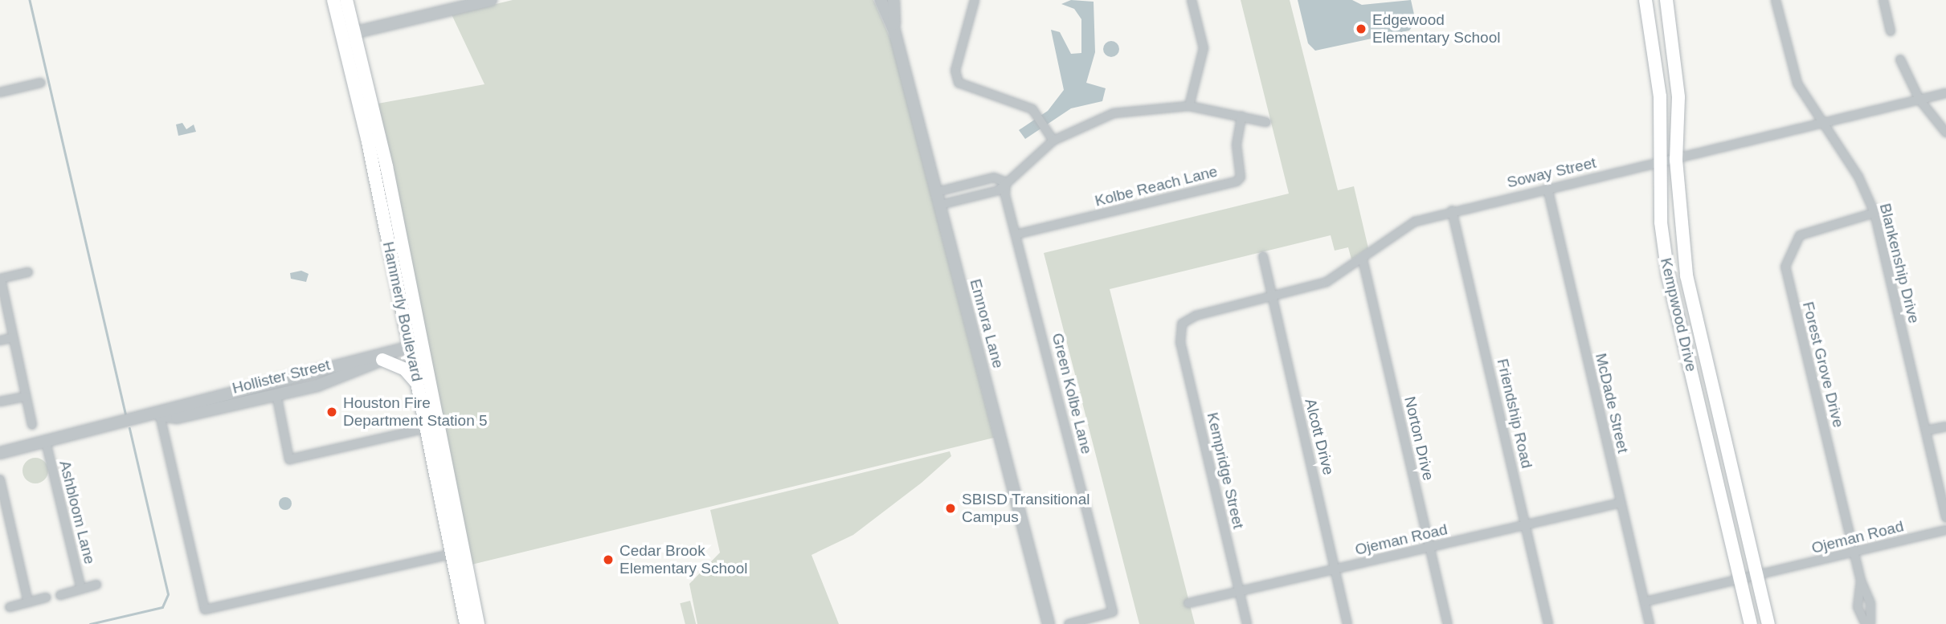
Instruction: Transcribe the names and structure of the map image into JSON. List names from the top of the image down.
{
  "streets": {
    "main road": ["Hammerly Boulevard", "Kempwood Drive"],
    "street": [
      "Soway Street",
      "Kolbe Reach Lane",
      "Blankenship Drive",
      "Emnora Lane",
      "Forest Grove Drive",
      "Hollister Street",
      "Green Kolbe Lane",
      "McDade Street",
      "Friendship Road",
      "Alcott Drive",
      "Norton Drive",
      "Kempridge Street",
      "Ashbloom Lane",
      "Ojeman Road"
    ]
  },
  "crossings": [
    ["Soway Street", "Blankenship Drive"],
    ["Soway Street", "Kempwood Drive"],
    ["Soway Street", "McDade Street"],
    ["Soway Street", "Friendship Road"],
    ["Soway Street", "Alcott Drive"],
    ["Soway Street", "Norton Drive"],
    ["Soway Street", "Kempridge Street"],
    ["Kolbe Reach Lane", "Green Kolbe Lane"],
    ["Blankenship Drive", "Forest Grove Drive"],
    ["Hammerly Boulevard", "Hollister Street"],
    ["Kempwood Drive", "Ojeman Road"],
    ["Forest Grove Drive", "Ojeman Road"],
    ["Hollister Street", "Ashbloom Lane"],
    ["McDade Street", "Ojeman Road"],
    ["Friendship Road", "Ojeman Road"],
    ["Alcott Drive", "Ojeman Road"],
    ["Norton Drive", "Ojeman Road"],
    ["Kempridge Street", "Ojeman Road"]
  ],
  "places": [
    "Edgewood Elementary School",
    "Houston Fire Department Station 5",
    "SBISD Transitional Campus",
    "Cedar Brook Elementary School"
  ]
}
